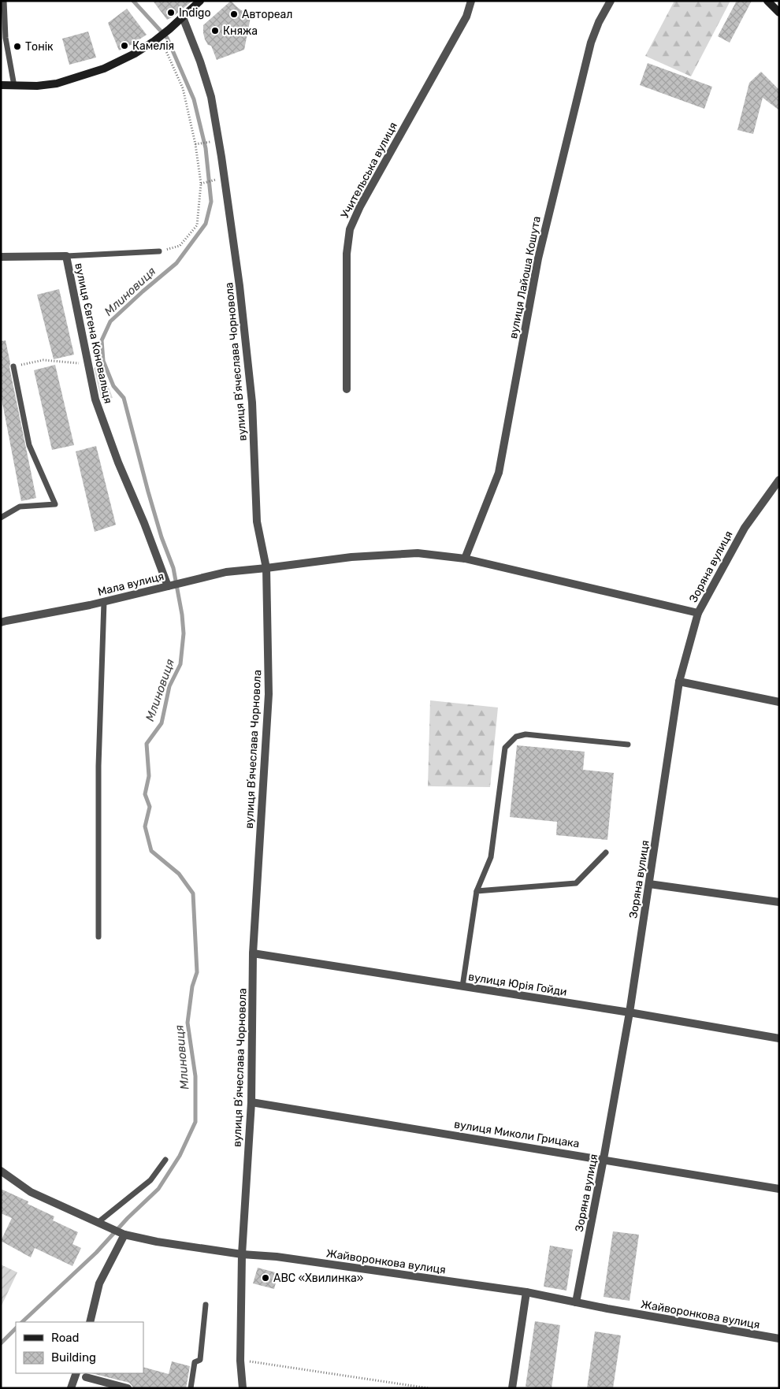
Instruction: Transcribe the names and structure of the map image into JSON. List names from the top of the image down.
{
  "streets": {
    "street": [
      "Учительська вулиця",
      "вулиця Лайоша Кошута",
      "вулиця Євгена Коновальця",
      "вулиця Вʼячеслава Чорновола",
      "Зоряна вулиця",
      "Мала вулиця",
      "вулиця Юрія Гойди",
      "вулиця Миколи Грицака",
      "Жайворонкова вулиця"
    ]
  },
  "crossings": [
    ["вулиця Лайоша Кошута", "Мала вулиця"],
    ["вулиця Євгена Коновальця", "Мала вулиця"],
    ["вулиця Вʼячеслава Чорновола", "Мала вулиця"],
    ["вулиця Вʼячеслава Чорновола", "вулиця Юрія Гойди"],
    ["вулиця Вʼячеслава Чорновола", "вулиця Миколи Грицака"],
    ["вулиця Вʼячеслава Чорновола", "Жайворонкова вулиця"],
    ["Зоряна вулиця", "Мала вулиця"],
    ["Зоряна вулиця", "вулиця Юрія Гойди"],
    ["Зоряна вулиця", "вулиця Миколи Грицака"],
    ["Зоряна вулиця", "Жайворонкова вулиця"]
  ],
  "water": ["Млиновиця"],
  "places": [
    "Indigo",
    "Автореал",
    "Княжа",
    "Камелія",
    "Тонік",
    "АВС «Хвилинка»"
  ],
  "legend": ["Road", "Building"]
}
